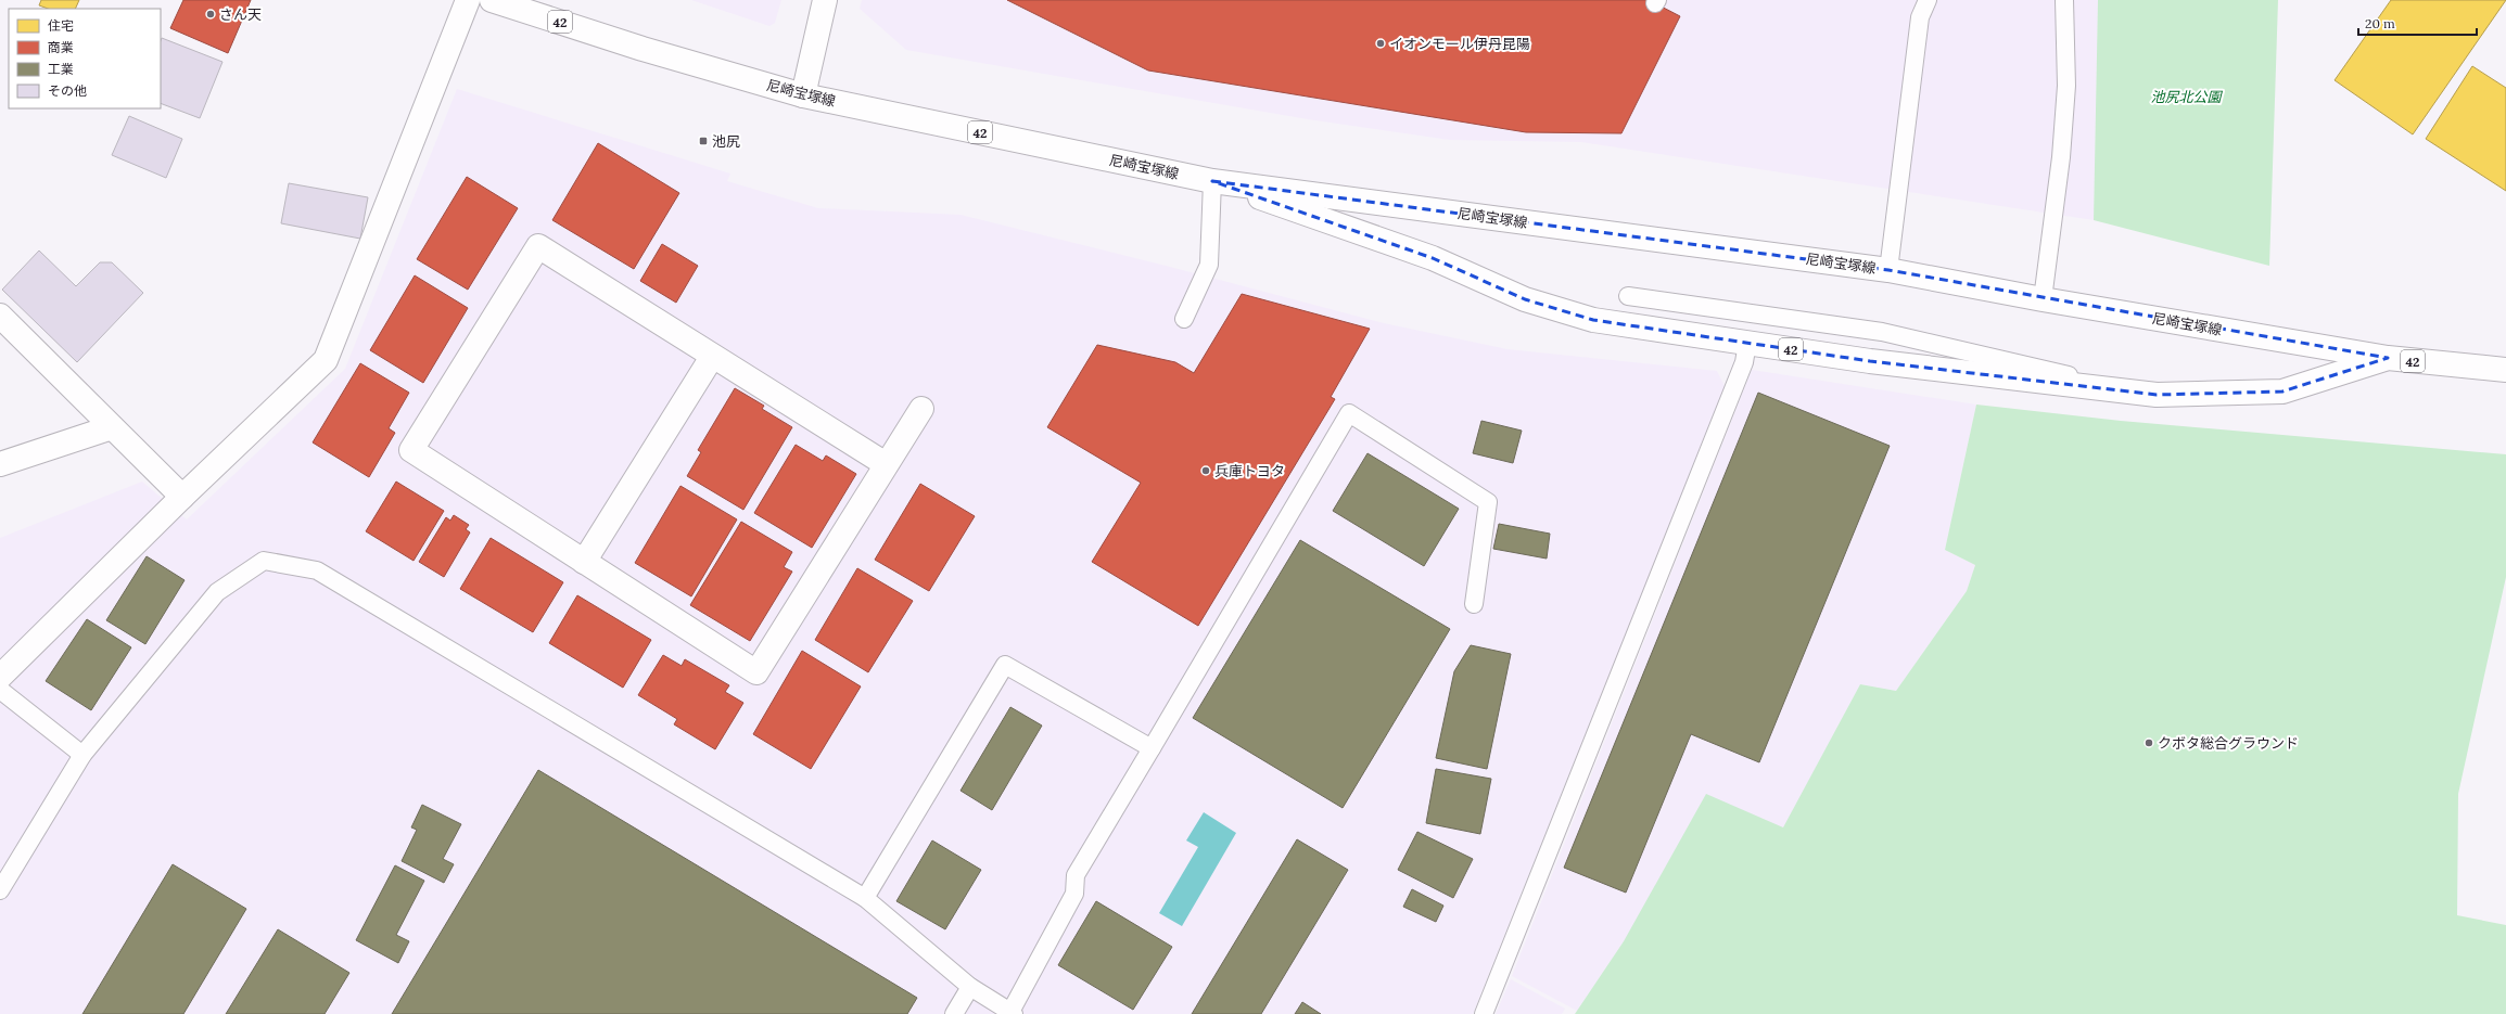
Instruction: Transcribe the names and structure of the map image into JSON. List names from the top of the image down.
{
  "streets": {
    "main road": ["42", "尼崎宝塚線"]
  },
  "crossings": [
    ["42", "尼崎宝塚線"]
  ],
  "parks": ["池尻北公園"],
  "places": {
    "other": [
      "さん天",
      "イオンモール伊丹昆陽",
      "兵庫トヨタ",
      "クボタ総合グラウンド"
    ],
    "transit": ["池尻"]
  },
  "legend": [
    "住宅",
    "商業",
    "工業",
    "その他"
  ],
  "scale_bar": "20 m"
}
